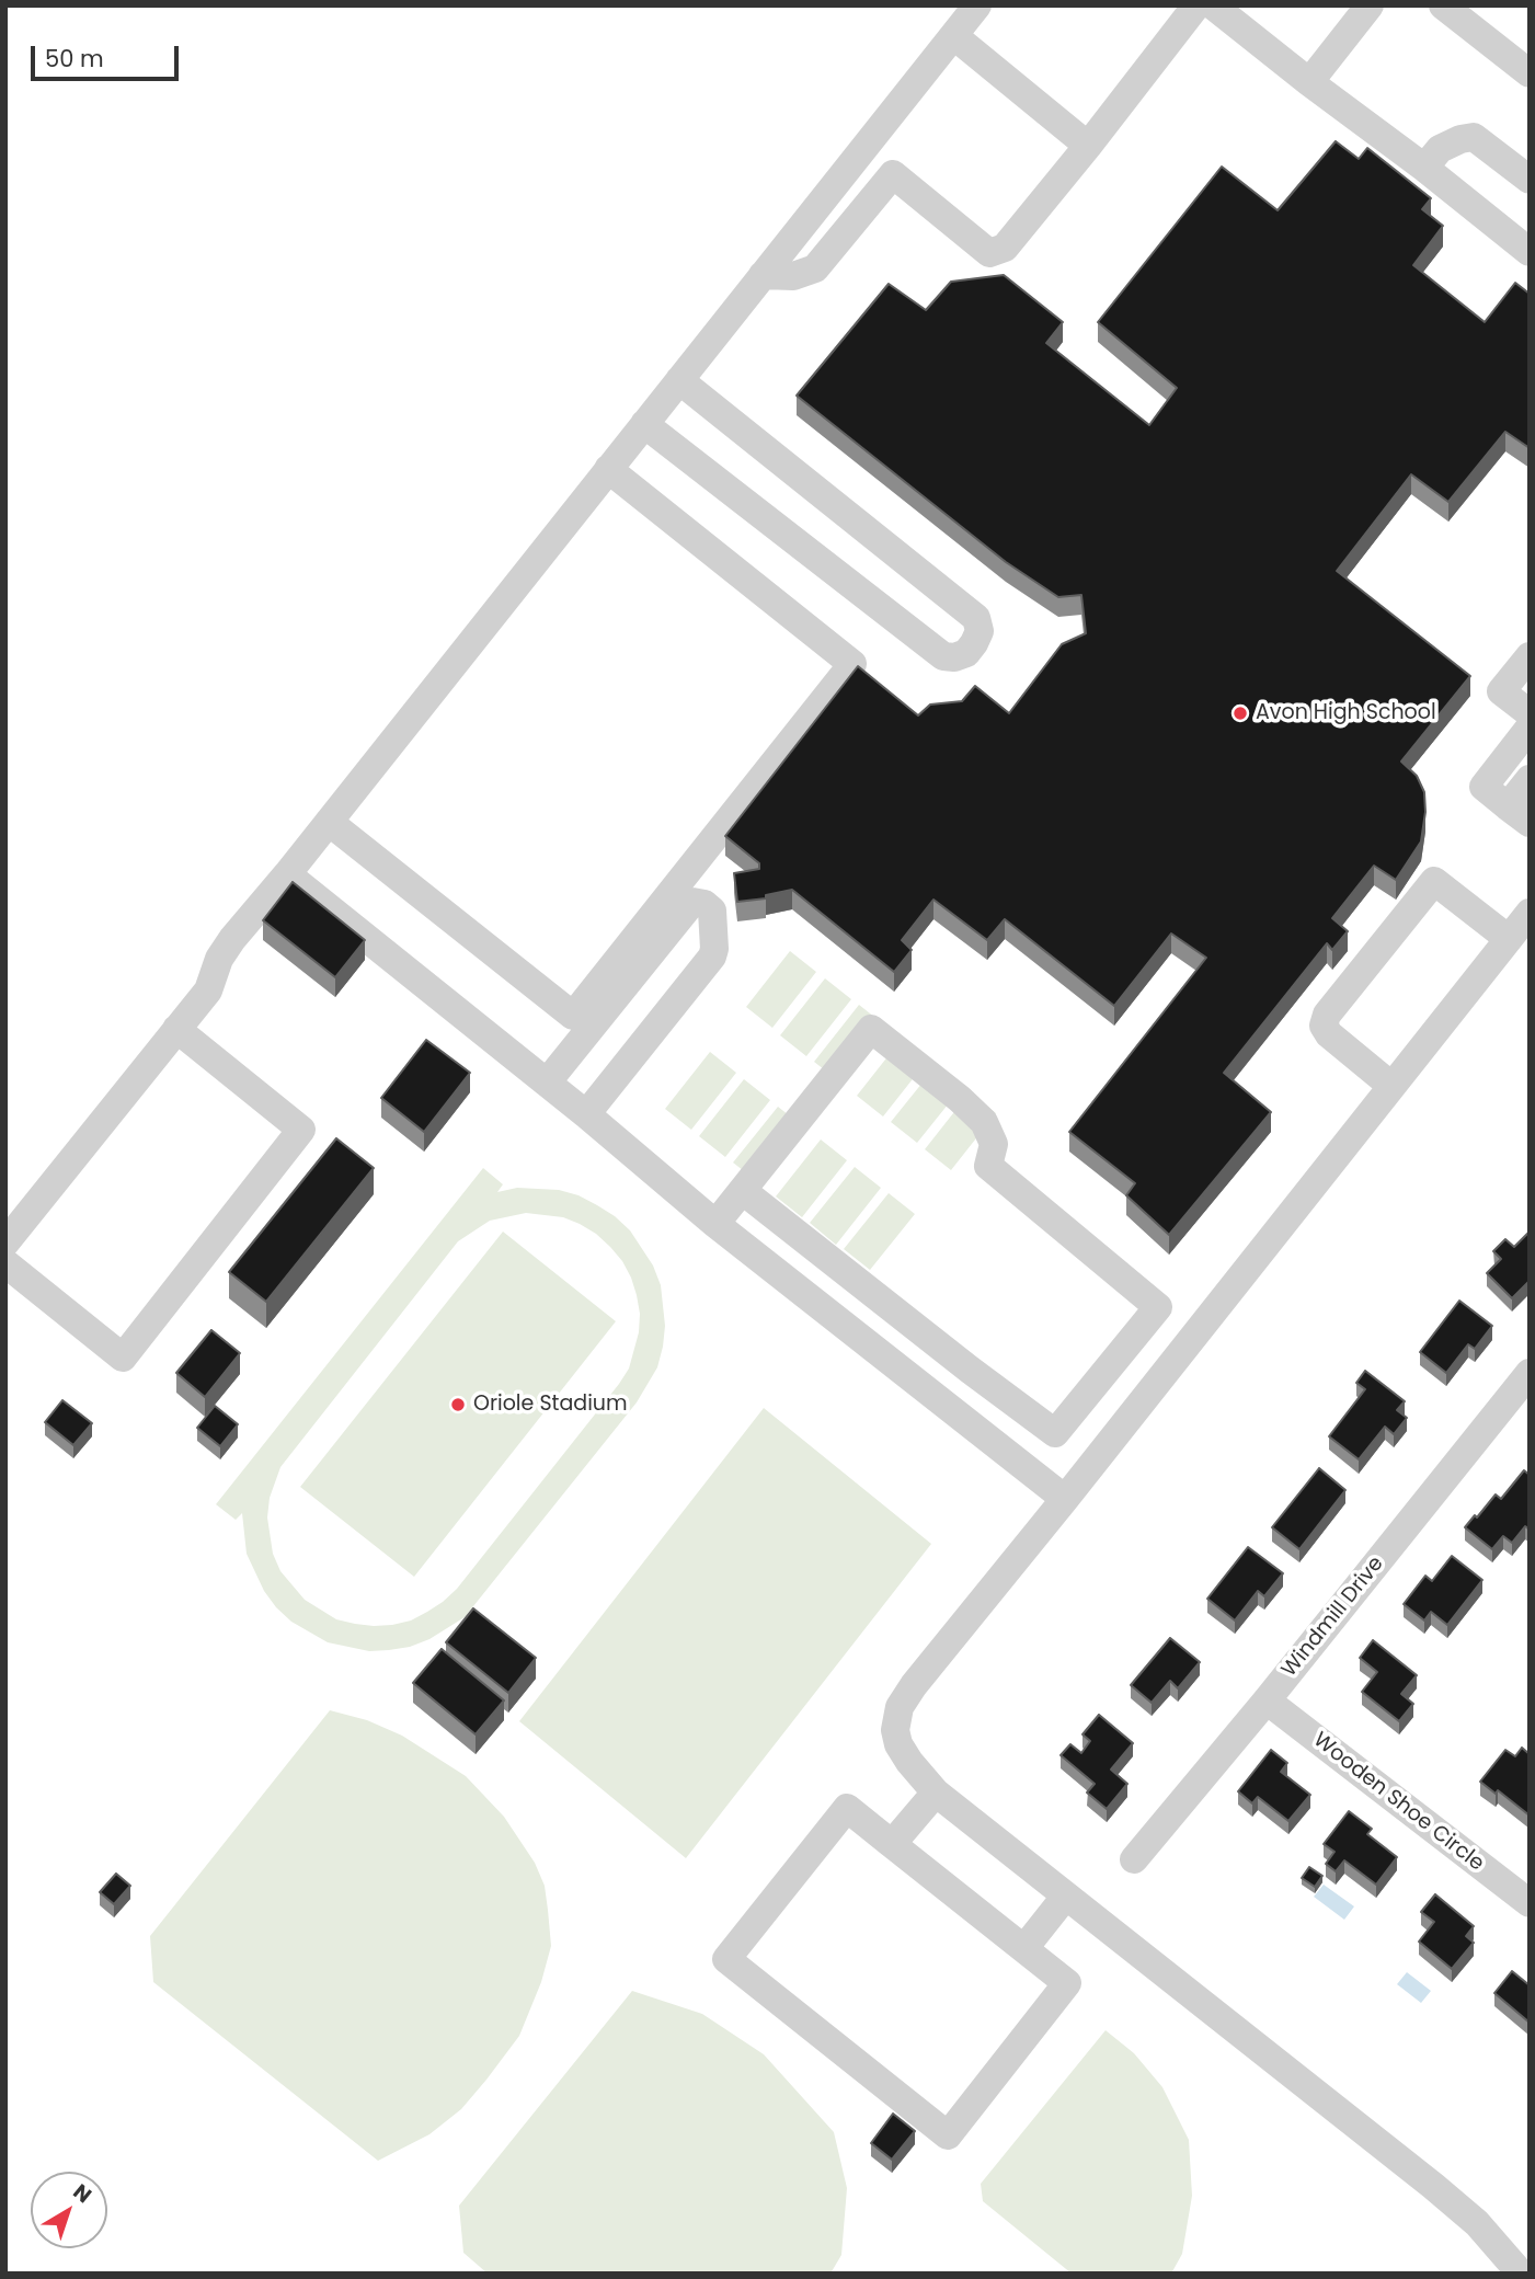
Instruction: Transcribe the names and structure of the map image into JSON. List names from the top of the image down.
{
  "streets": {
    "street": ["Windmill Drive", "Wooden Shoe Circle"]
  },
  "crossings": [
    ["Windmill Drive", "Wooden Shoe Circle"]
  ],
  "places": ["Avon High School", "Oriole Stadium"],
  "scale_bar": "50 m",
  "north": "top right"
}
